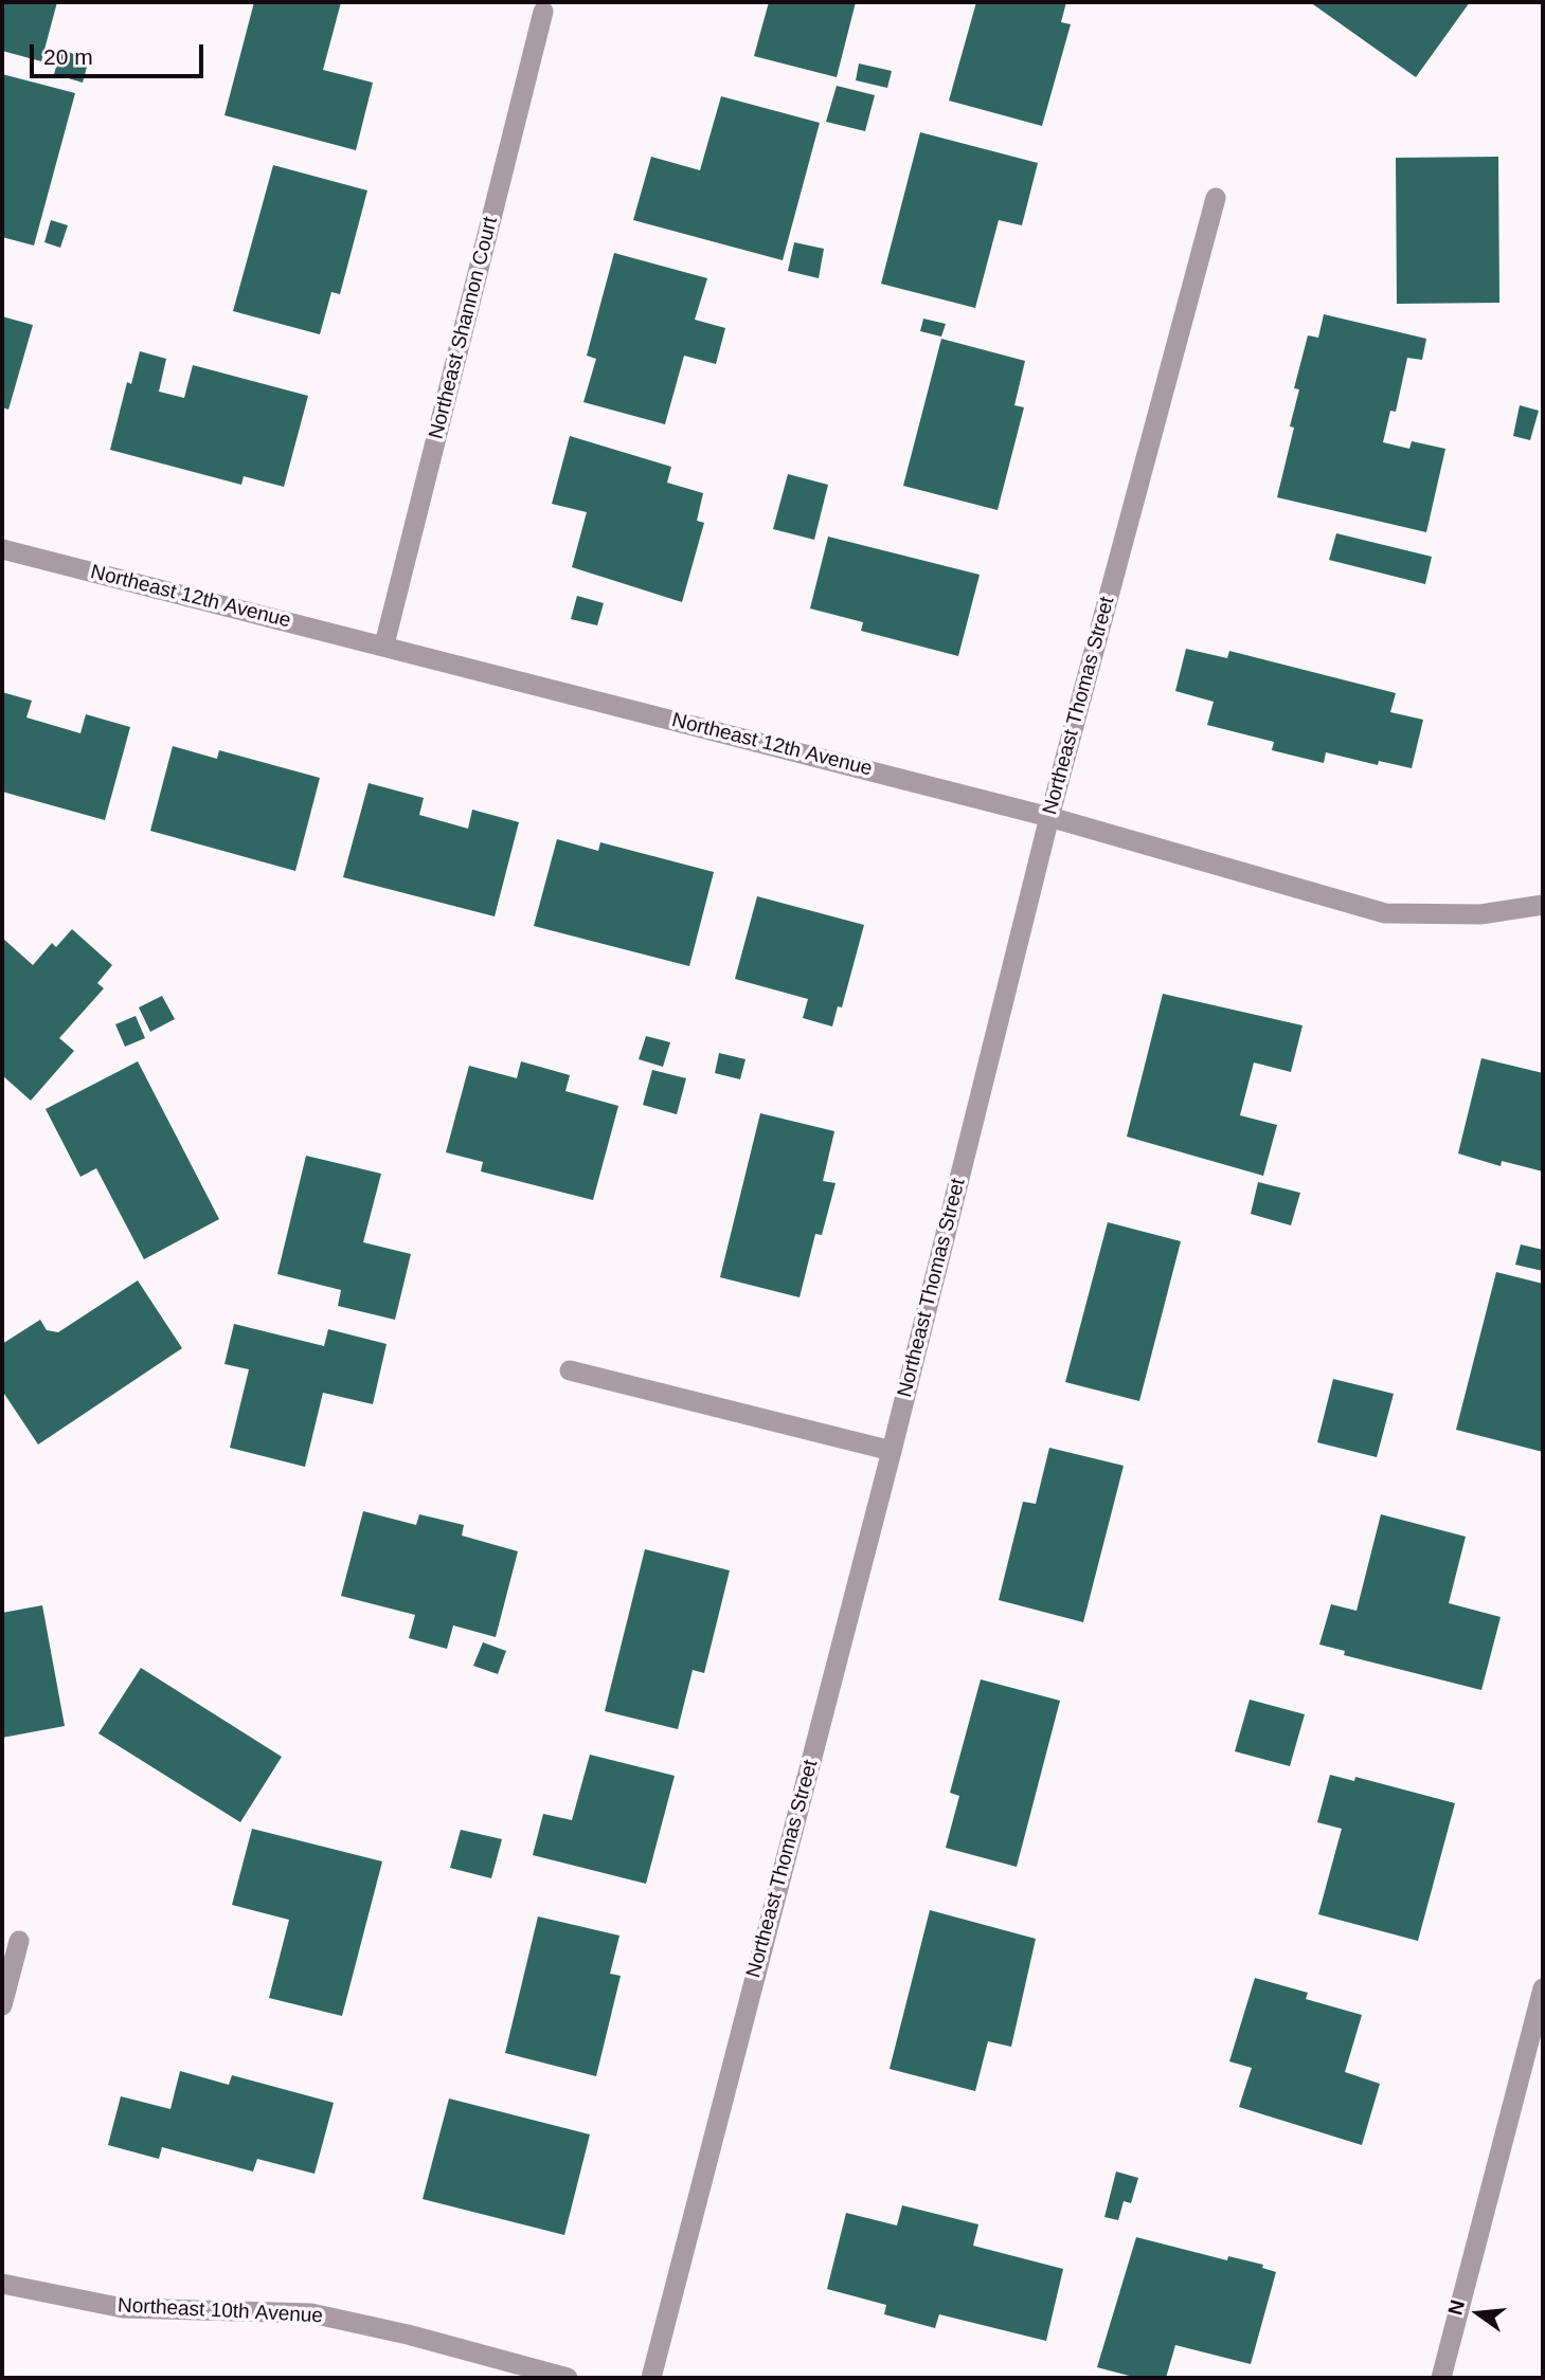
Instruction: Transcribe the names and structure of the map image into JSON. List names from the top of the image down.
{
  "streets": {
    "street": [
      "Northeast Shannon Court",
      "Northeast 12th Avenue",
      "Northeast Thomas Street",
      "Northeast 10th Avenue"
    ]
  },
  "crossings": [
    ["Northeast Shannon Court", "Northeast 12th Avenue"],
    ["Northeast 12th Avenue", "Northeast Thomas Street"]
  ],
  "scale_bar": "20 m",
  "north": "left"
}
